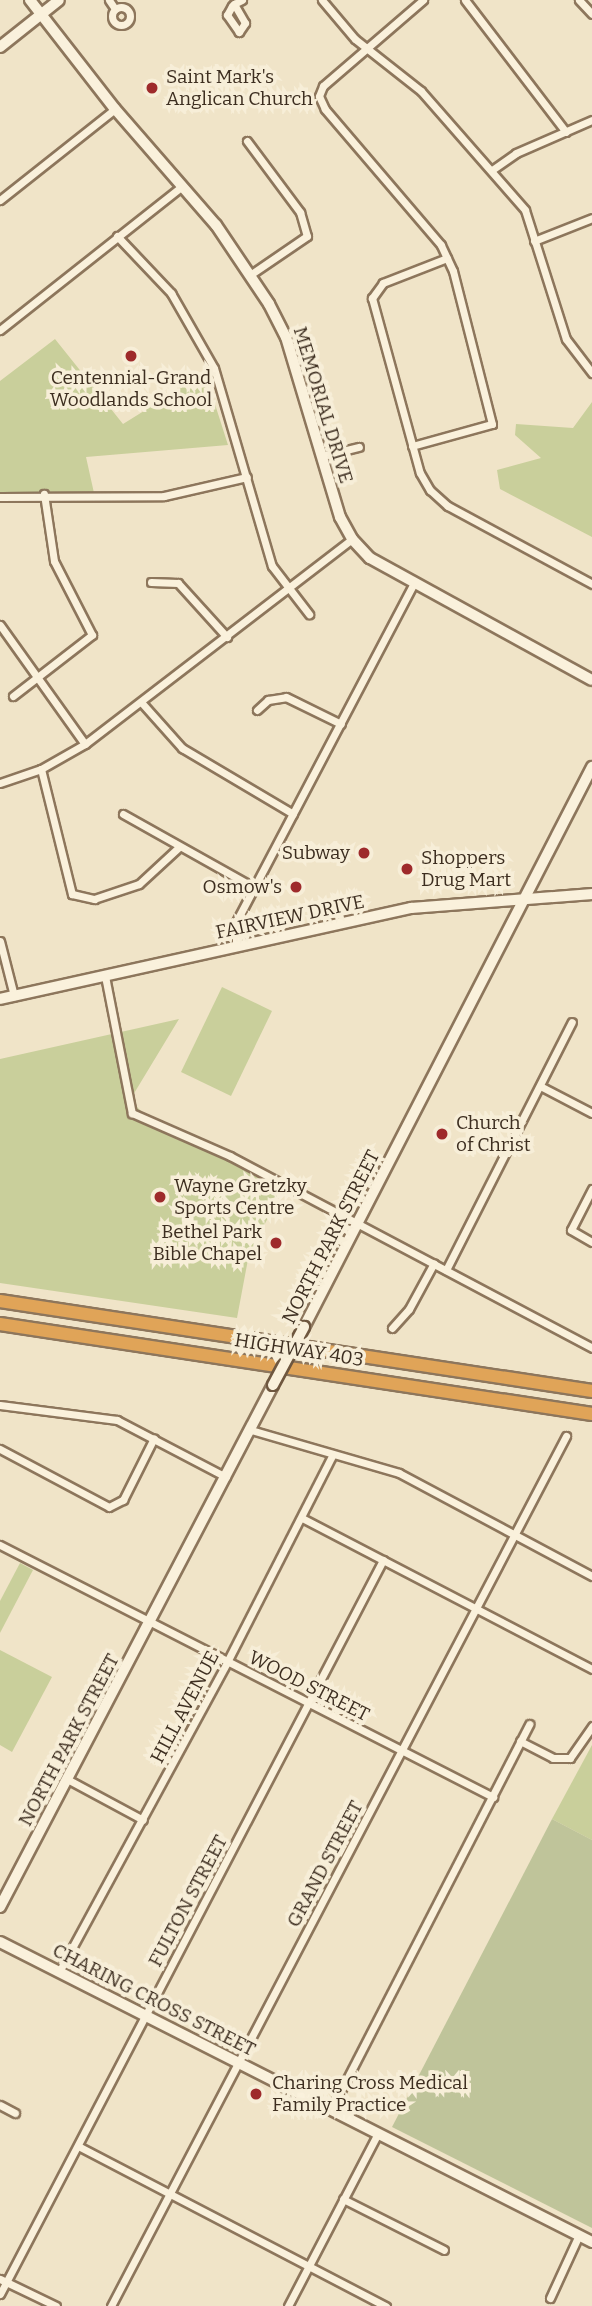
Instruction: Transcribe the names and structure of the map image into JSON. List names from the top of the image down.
{
  "streets": {
    "highway": ["HIGHWAY 403"],
    "main road": [
      "MEMORIAL DRIVE",
      "FAIRVIEW DRIVE",
      "NORTH PARK STREET",
      "CHARING CROSS STREET"
    ],
    "street": [
      "WOOD STREET",
      "HILL AVENUE",
      "GRAND STREET",
      "FULTON STREET"
    ]
  },
  "crossings": [
    ["FAIRVIEW DRIVE", "NORTH PARK STREET"],
    ["NORTH PARK STREET", "WOOD STREET"],
    ["WOOD STREET", "HILL AVENUE"],
    ["WOOD STREET", "GRAND STREET"],
    ["WOOD STREET", "FULTON STREET"],
    ["HILL AVENUE", "CHARING CROSS STREET"],
    ["GRAND STREET", "CHARING CROSS STREET"],
    ["FULTON STREET", "CHARING CROSS STREET"]
  ],
  "places": [
    "Saint Mark's Anglican Church",
    "Centennial-Grand Woodlands School",
    "Subway",
    "Shoppers Drug Mart",
    "Osmow's",
    "Church of Christ",
    "Wayne Gretzky Sports Centre",
    "Bethel Park Bible Chapel",
    "Charing Cross Medical Family Practice"
  ]
}
